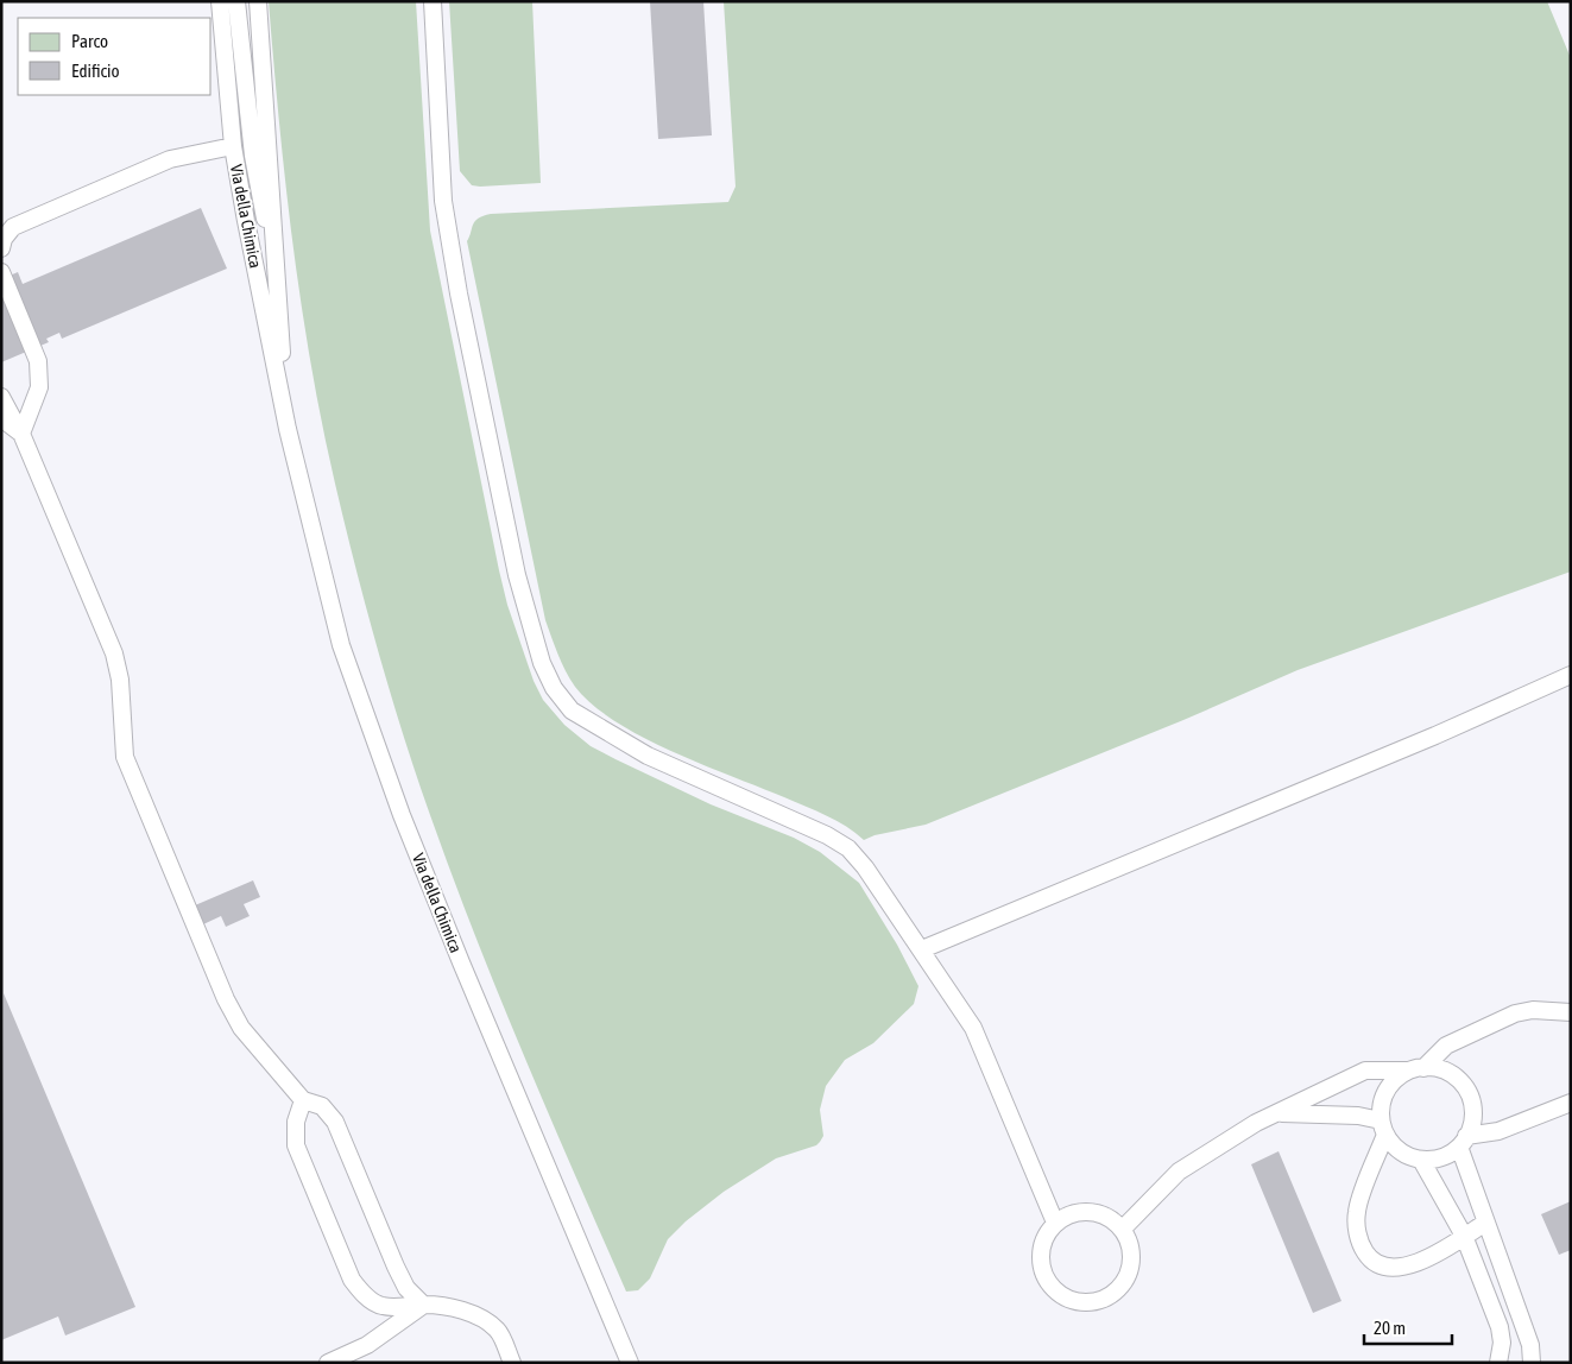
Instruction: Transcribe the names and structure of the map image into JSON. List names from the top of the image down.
{
  "streets": {
    "lane": ["Via della Chimica"]
  },
  "legend": ["Parco", "Edificio"],
  "scale_bar": "20 m"
}
